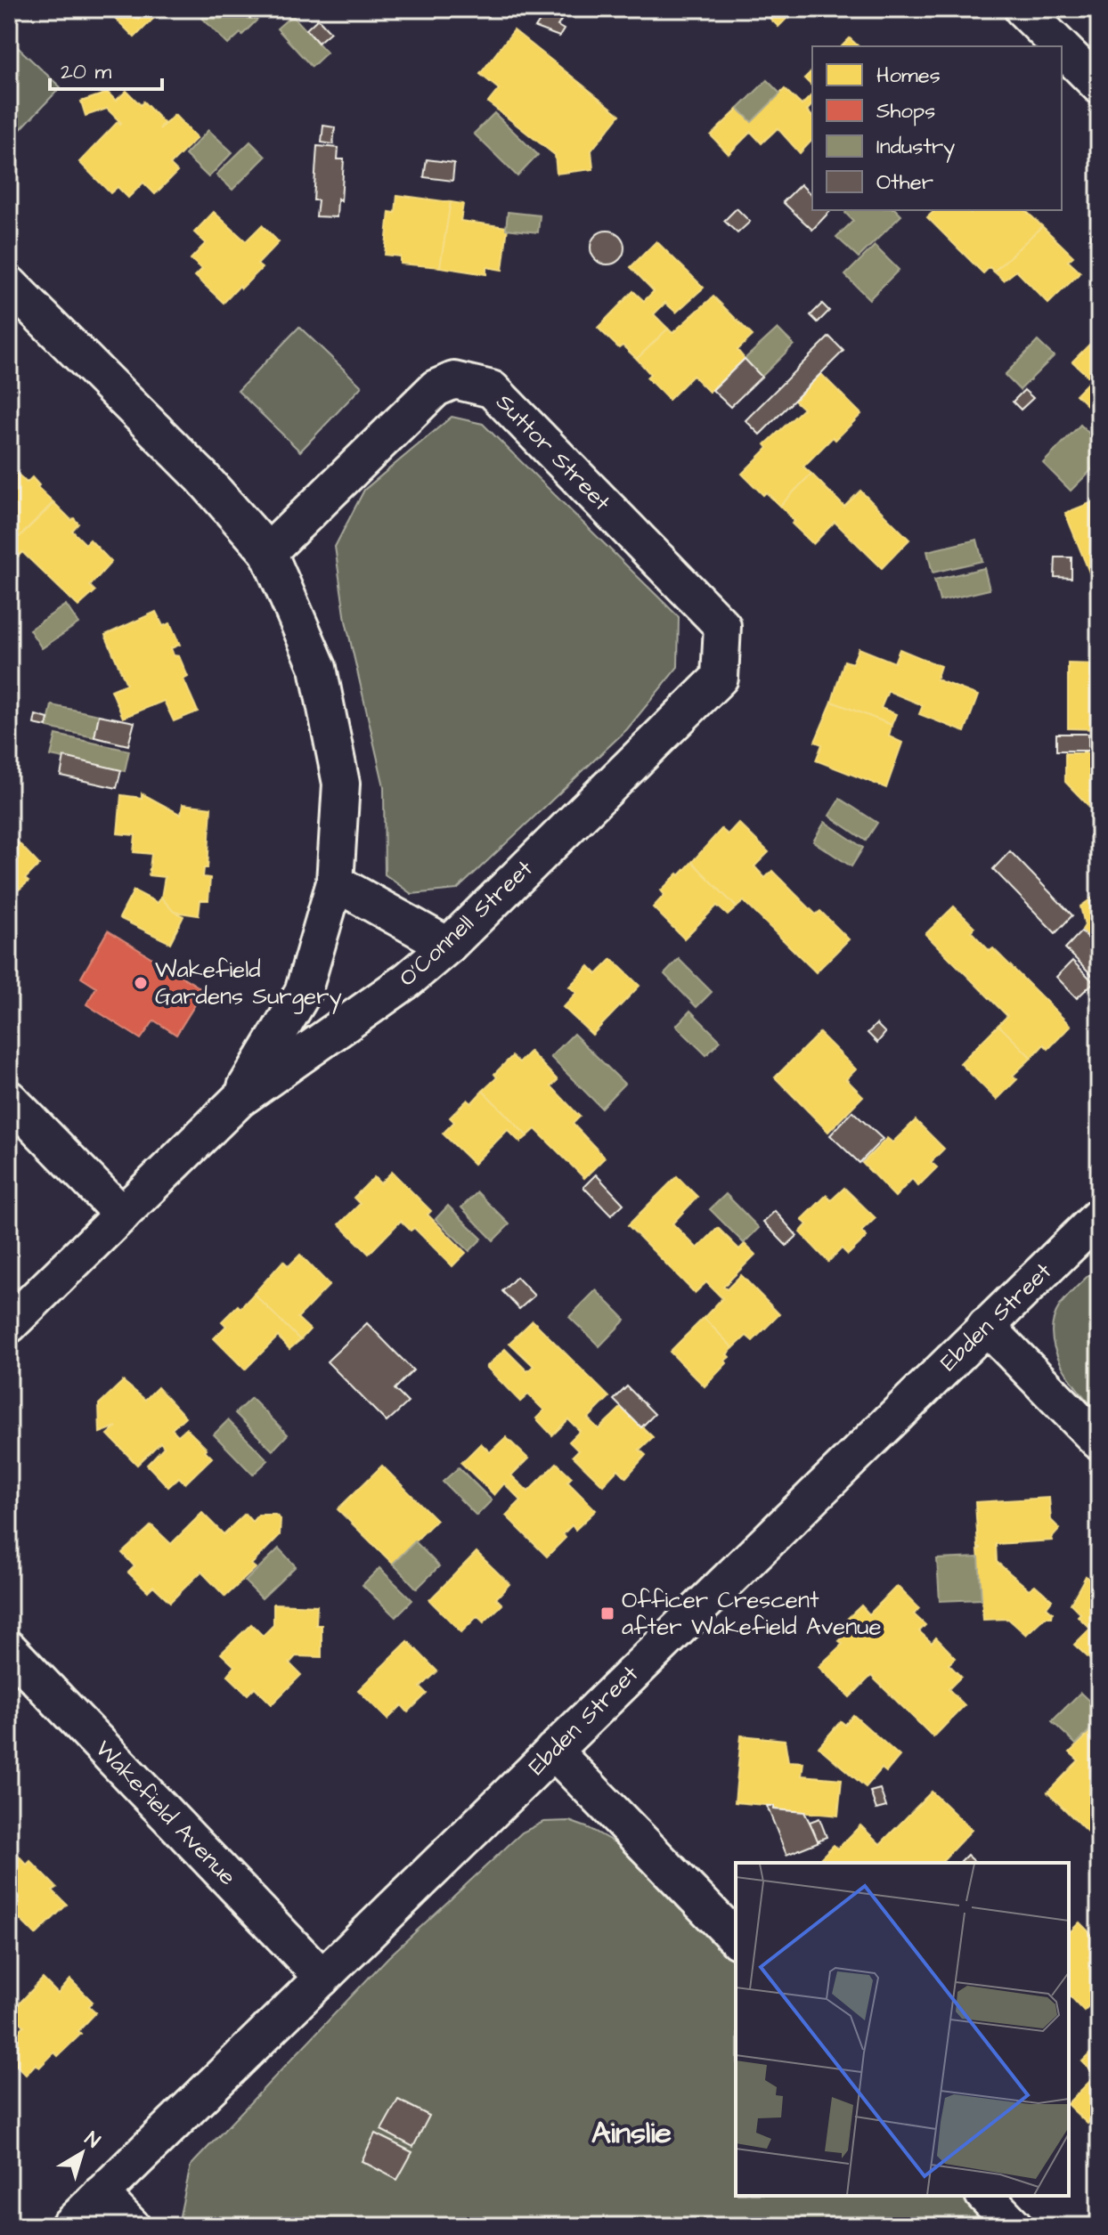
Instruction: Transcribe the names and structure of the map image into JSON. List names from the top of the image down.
{
  "streets": {
    "street": [
      "Suttor Street",
      "O'Connell Street",
      "Ebden Street",
      "Wakefield Avenue"
    ]
  },
  "crossings": [
    ["Suttor Street", "O'Connell Street"],
    ["Ebden Street", "Wakefield Avenue"]
  ],
  "districts": ["Ainslie"],
  "places": {
    "other": ["Wakefield Gardens Surgery"],
    "transit": ["Officer Crescent after Wakefield Avenue"]
  },
  "legend": [
    "Homes",
    "Shops",
    "Industry",
    "Other"
  ],
  "scale_bar": "20 m",
  "north": "top right"
}
